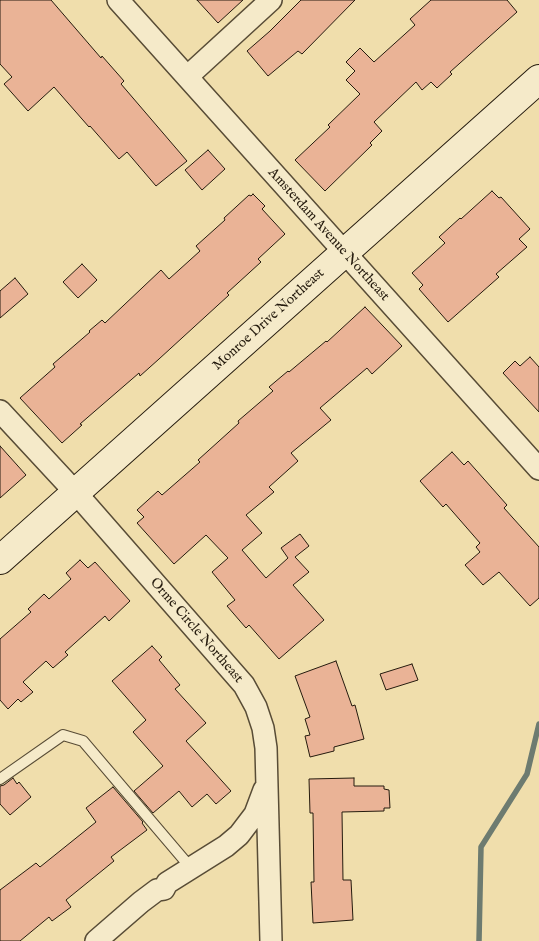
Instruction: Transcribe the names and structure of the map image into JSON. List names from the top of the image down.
{
  "streets": {
    "main road": ["Monroe Drive Northeast"],
    "street": ["Amsterdam Avenue Northeast", "Orme Circle Northeast"]
  },
  "crossings": [
    ["Amsterdam Avenue Northeast", "Monroe Drive Northeast"],
    ["Monroe Drive Northeast", "Orme Circle Northeast"]
  ]
}
